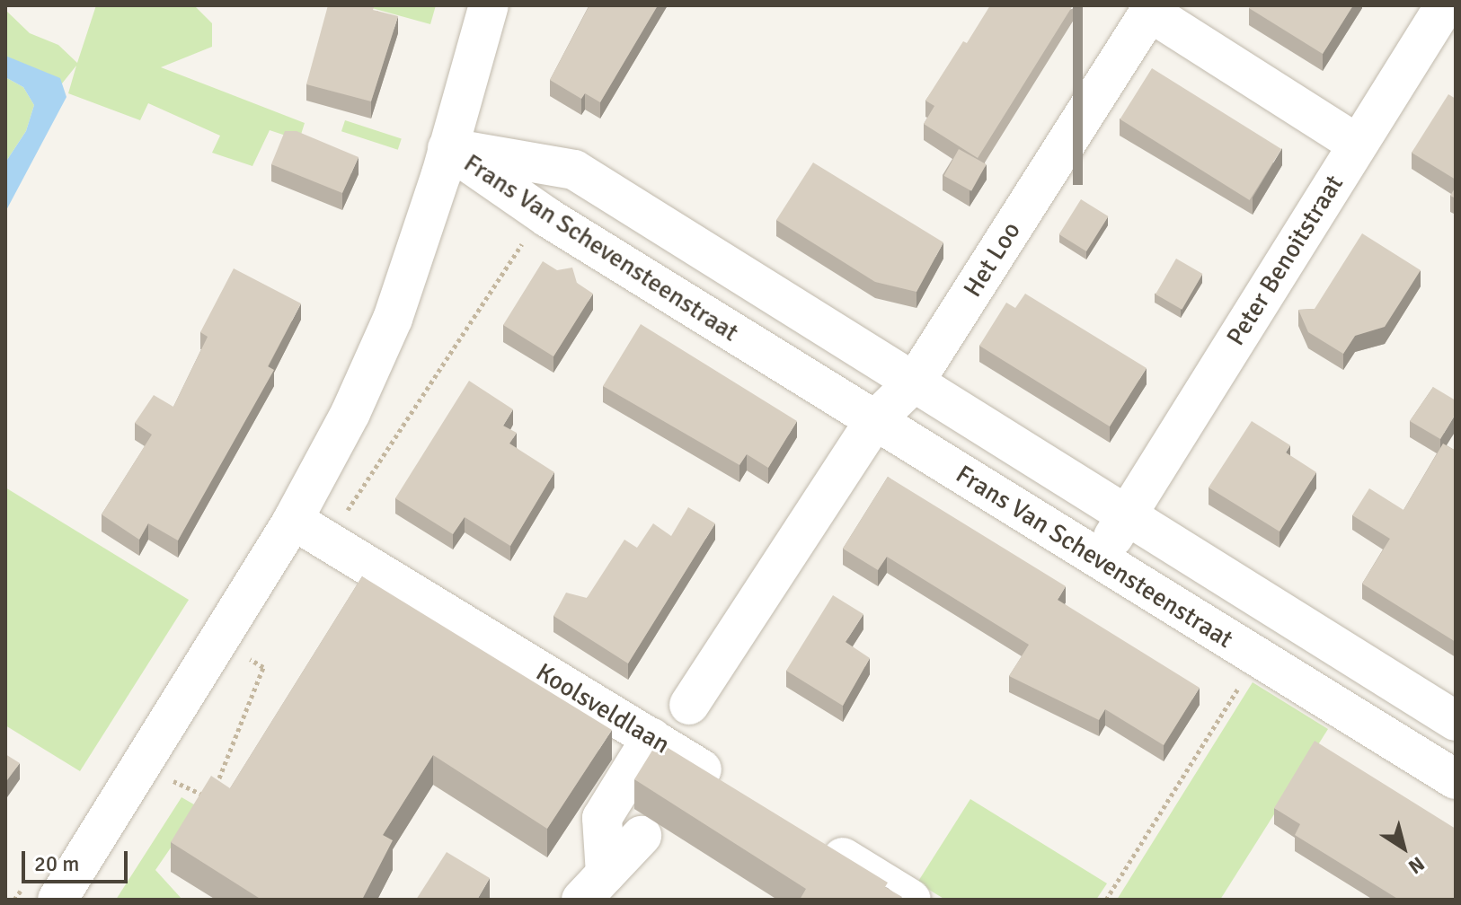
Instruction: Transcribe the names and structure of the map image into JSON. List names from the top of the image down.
{
  "streets": {
    "street": [
      "Frans Van Schevensteenstraat",
      "Het Loo",
      "Peter Benoitstraat",
      "Koolsveldlaan"
    ]
  },
  "crossings": [
    ["Frans Van Schevensteenstraat", "Het Loo"],
    ["Frans Van Schevensteenstraat", "Peter Benoitstraat"],
    ["Het Loo", "Peter Benoitstraat"]
  ],
  "scale_bar": "20 m",
  "north": "bottom right"
}
